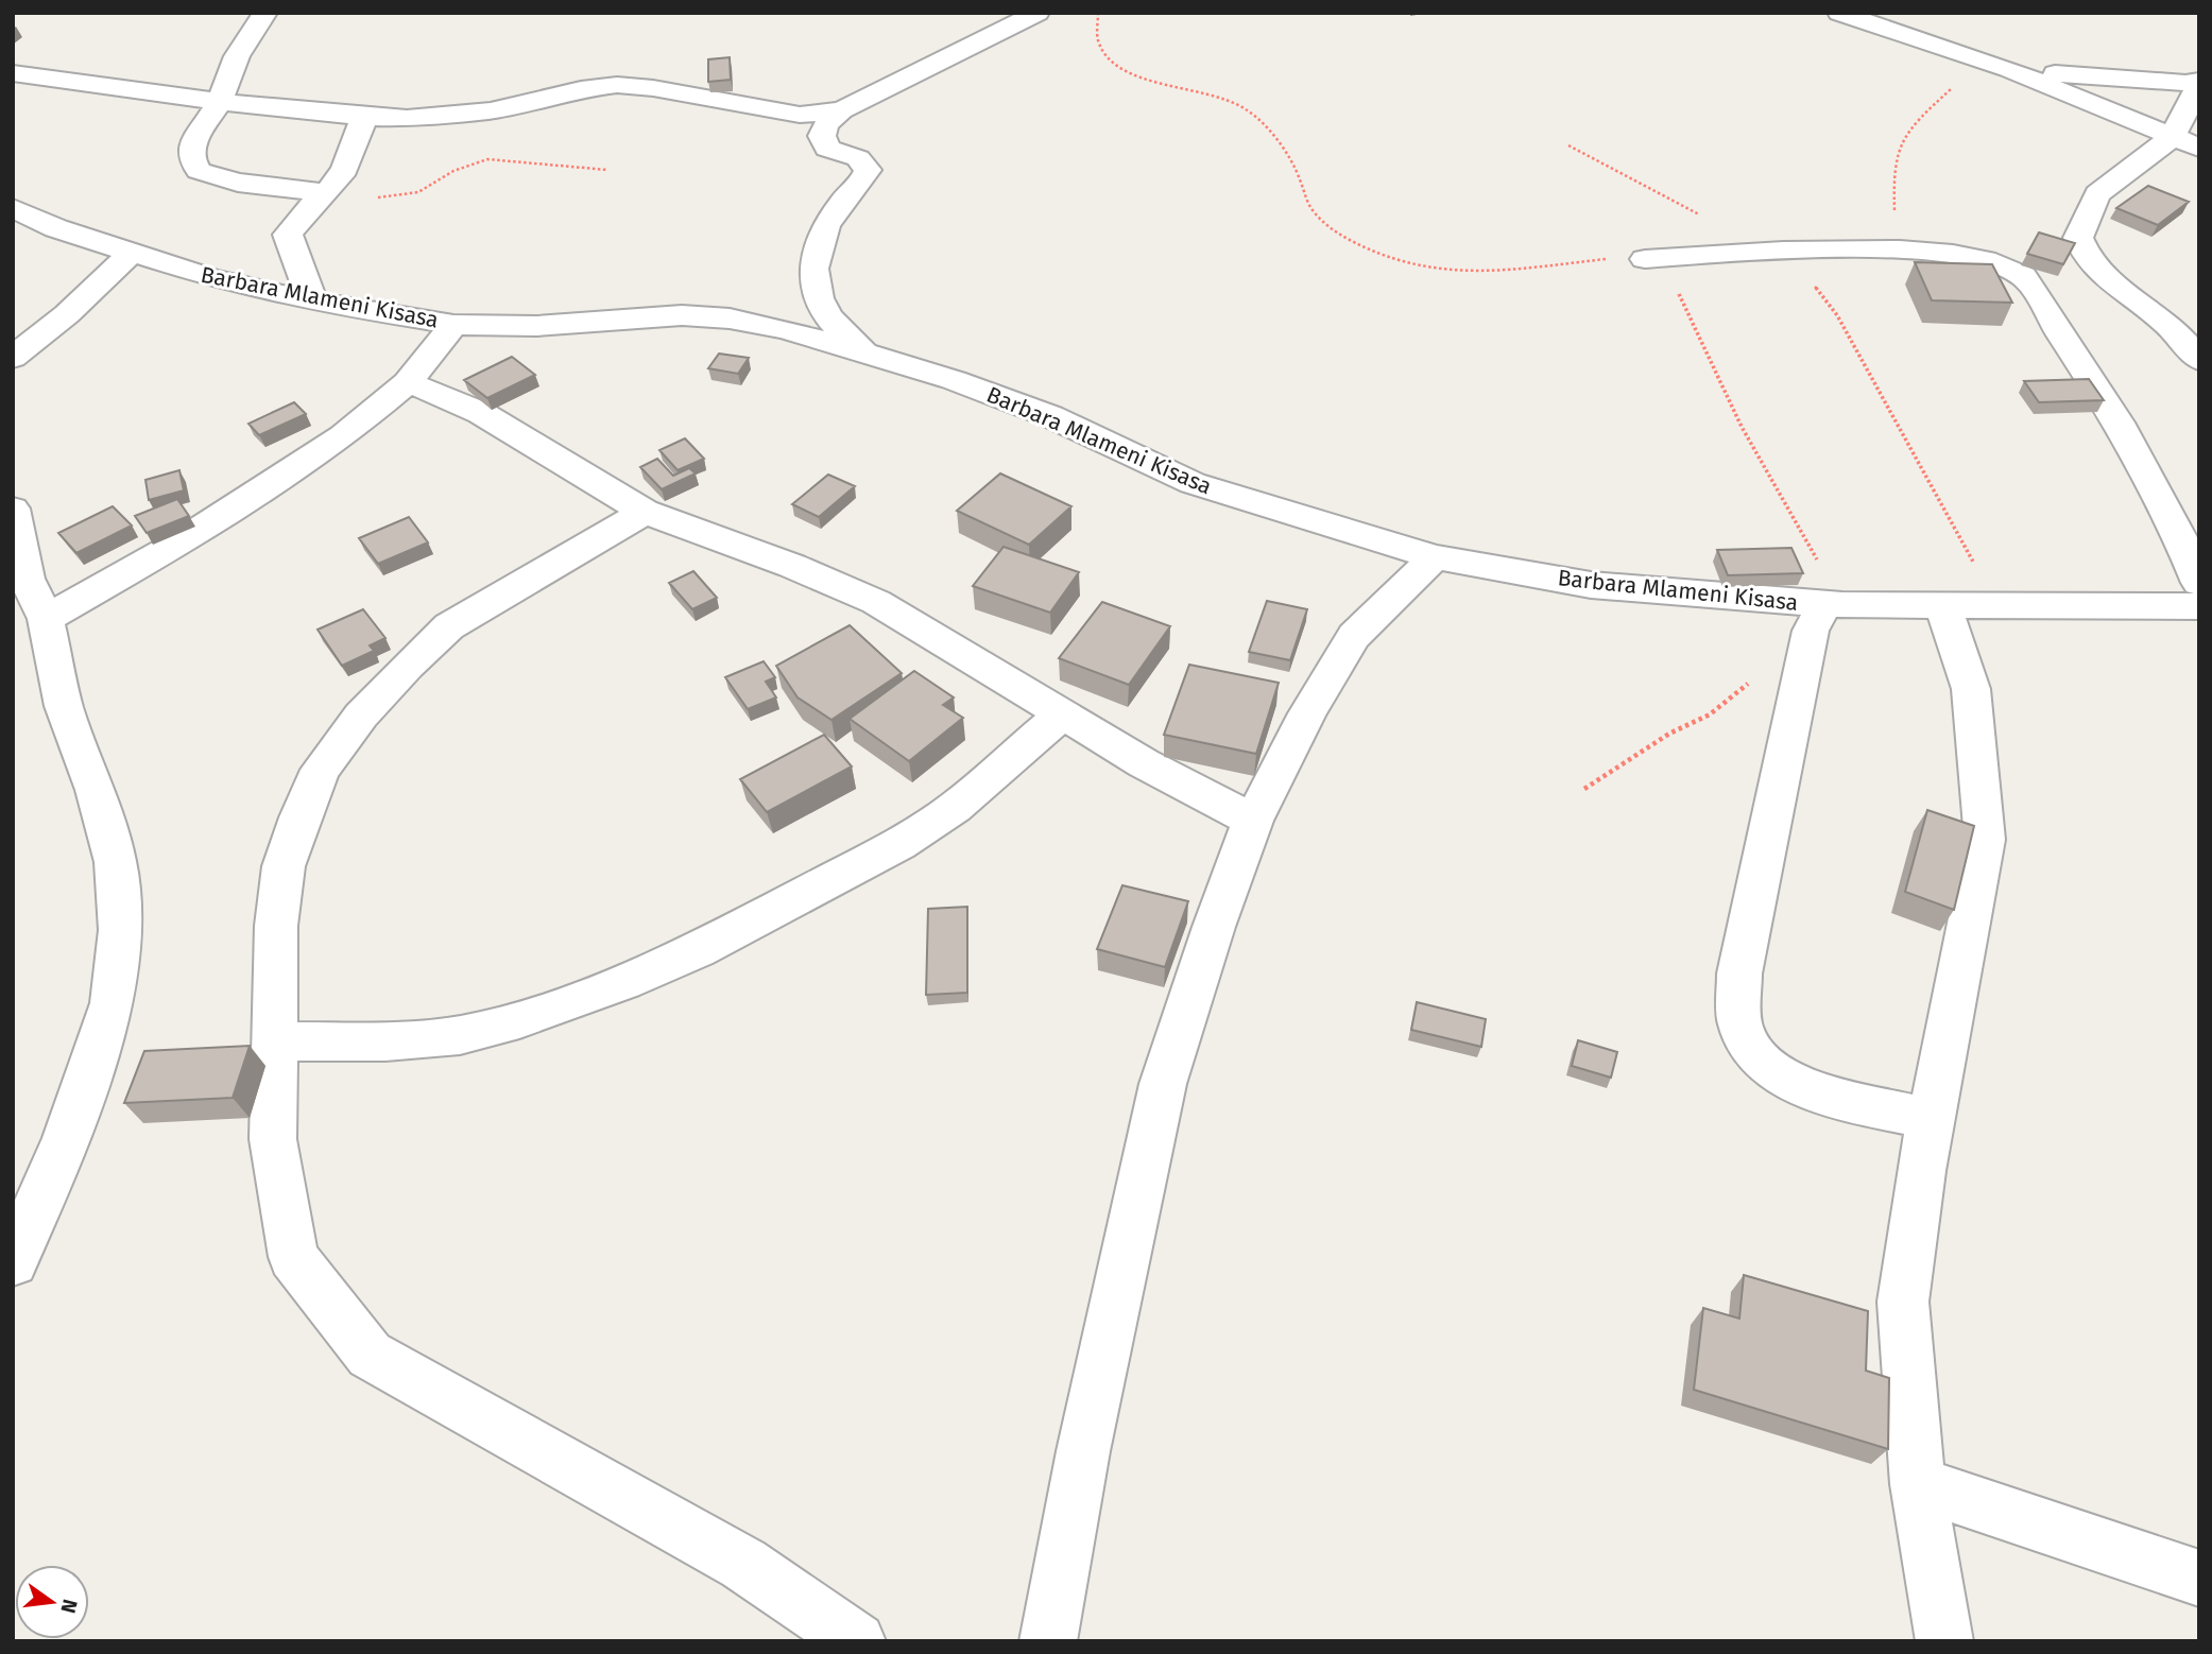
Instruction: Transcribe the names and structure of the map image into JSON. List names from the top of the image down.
{
  "streets": {
    "street": ["Barbara Mlameni Kisasa"]
  },
  "north": "right"
}
